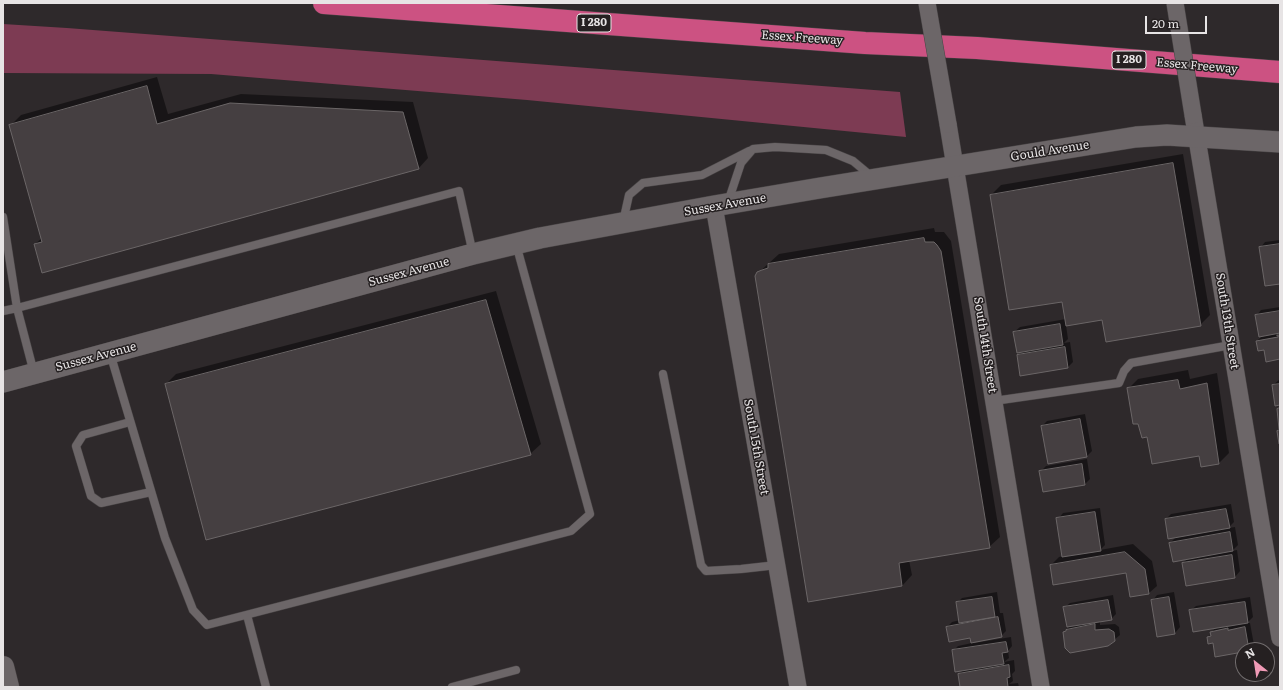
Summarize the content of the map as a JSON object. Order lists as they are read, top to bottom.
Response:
{
  "streets": {
    "highway": ["I 280", "Essex Freeway"],
    "street": [
      "Gould Avenue",
      "Sussex Avenue",
      "South 13th Street",
      "South 14th Street",
      "South 15th Street"
    ]
  },
  "crossings": [
    ["Gould Avenue", "Sussex Avenue"],
    ["Gould Avenue", "South 13th Street"],
    ["Gould Avenue", "South 14th Street"],
    ["Sussex Avenue", "South 15th Street"]
  ],
  "scale_bar": "20 m",
  "north": "top left"
}
